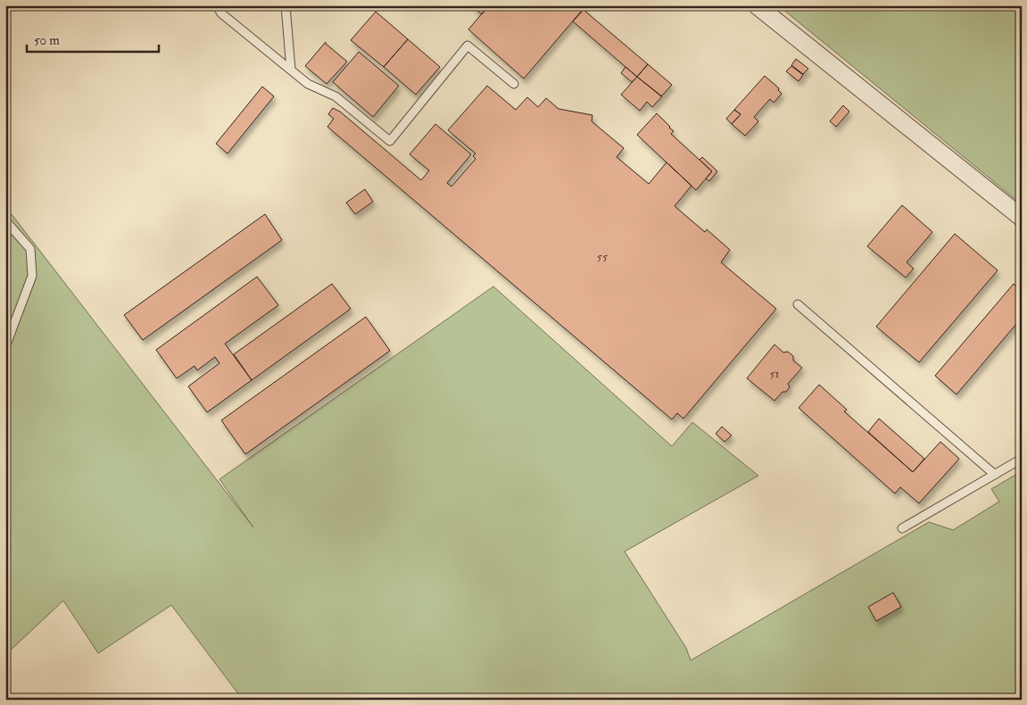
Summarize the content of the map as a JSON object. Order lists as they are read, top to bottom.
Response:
{
  "house_numbers": ["55", "51"],
  "scale_bar": "50 m"
}
